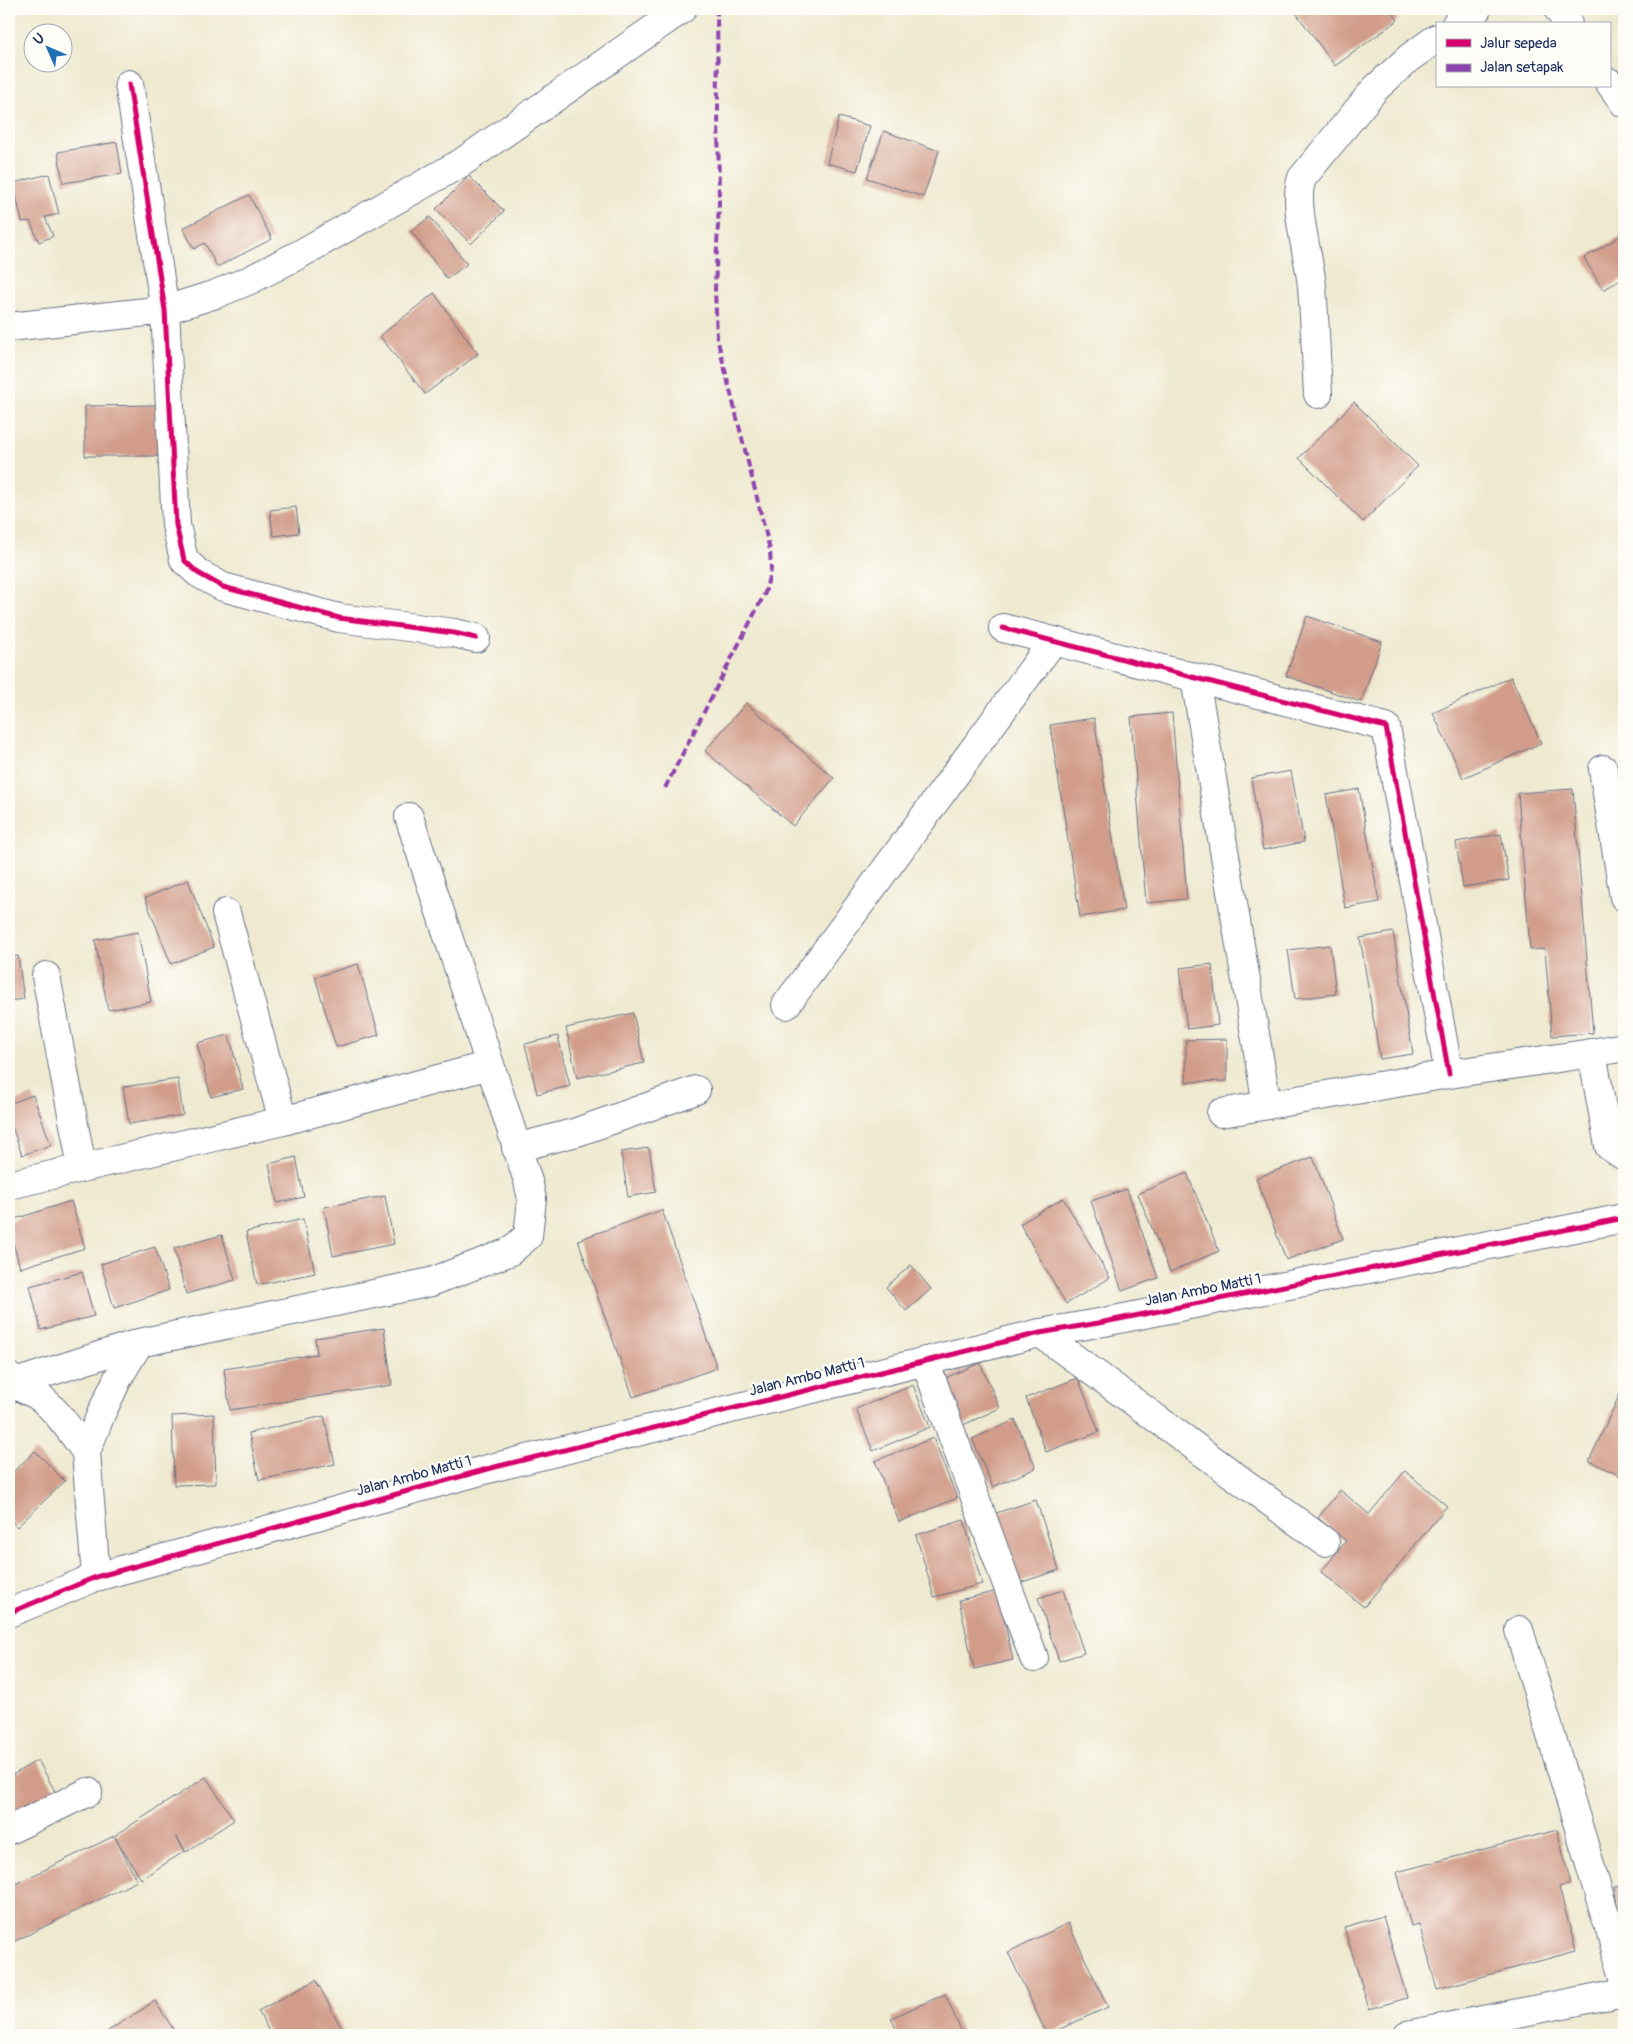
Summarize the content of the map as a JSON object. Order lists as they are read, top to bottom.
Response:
{
  "streets": {
    "street": ["Jalan Ambo Matti 1"]
  },
  "legend": ["Jalur sepeda", "Jalan setapak"],
  "north": "top left"
}
